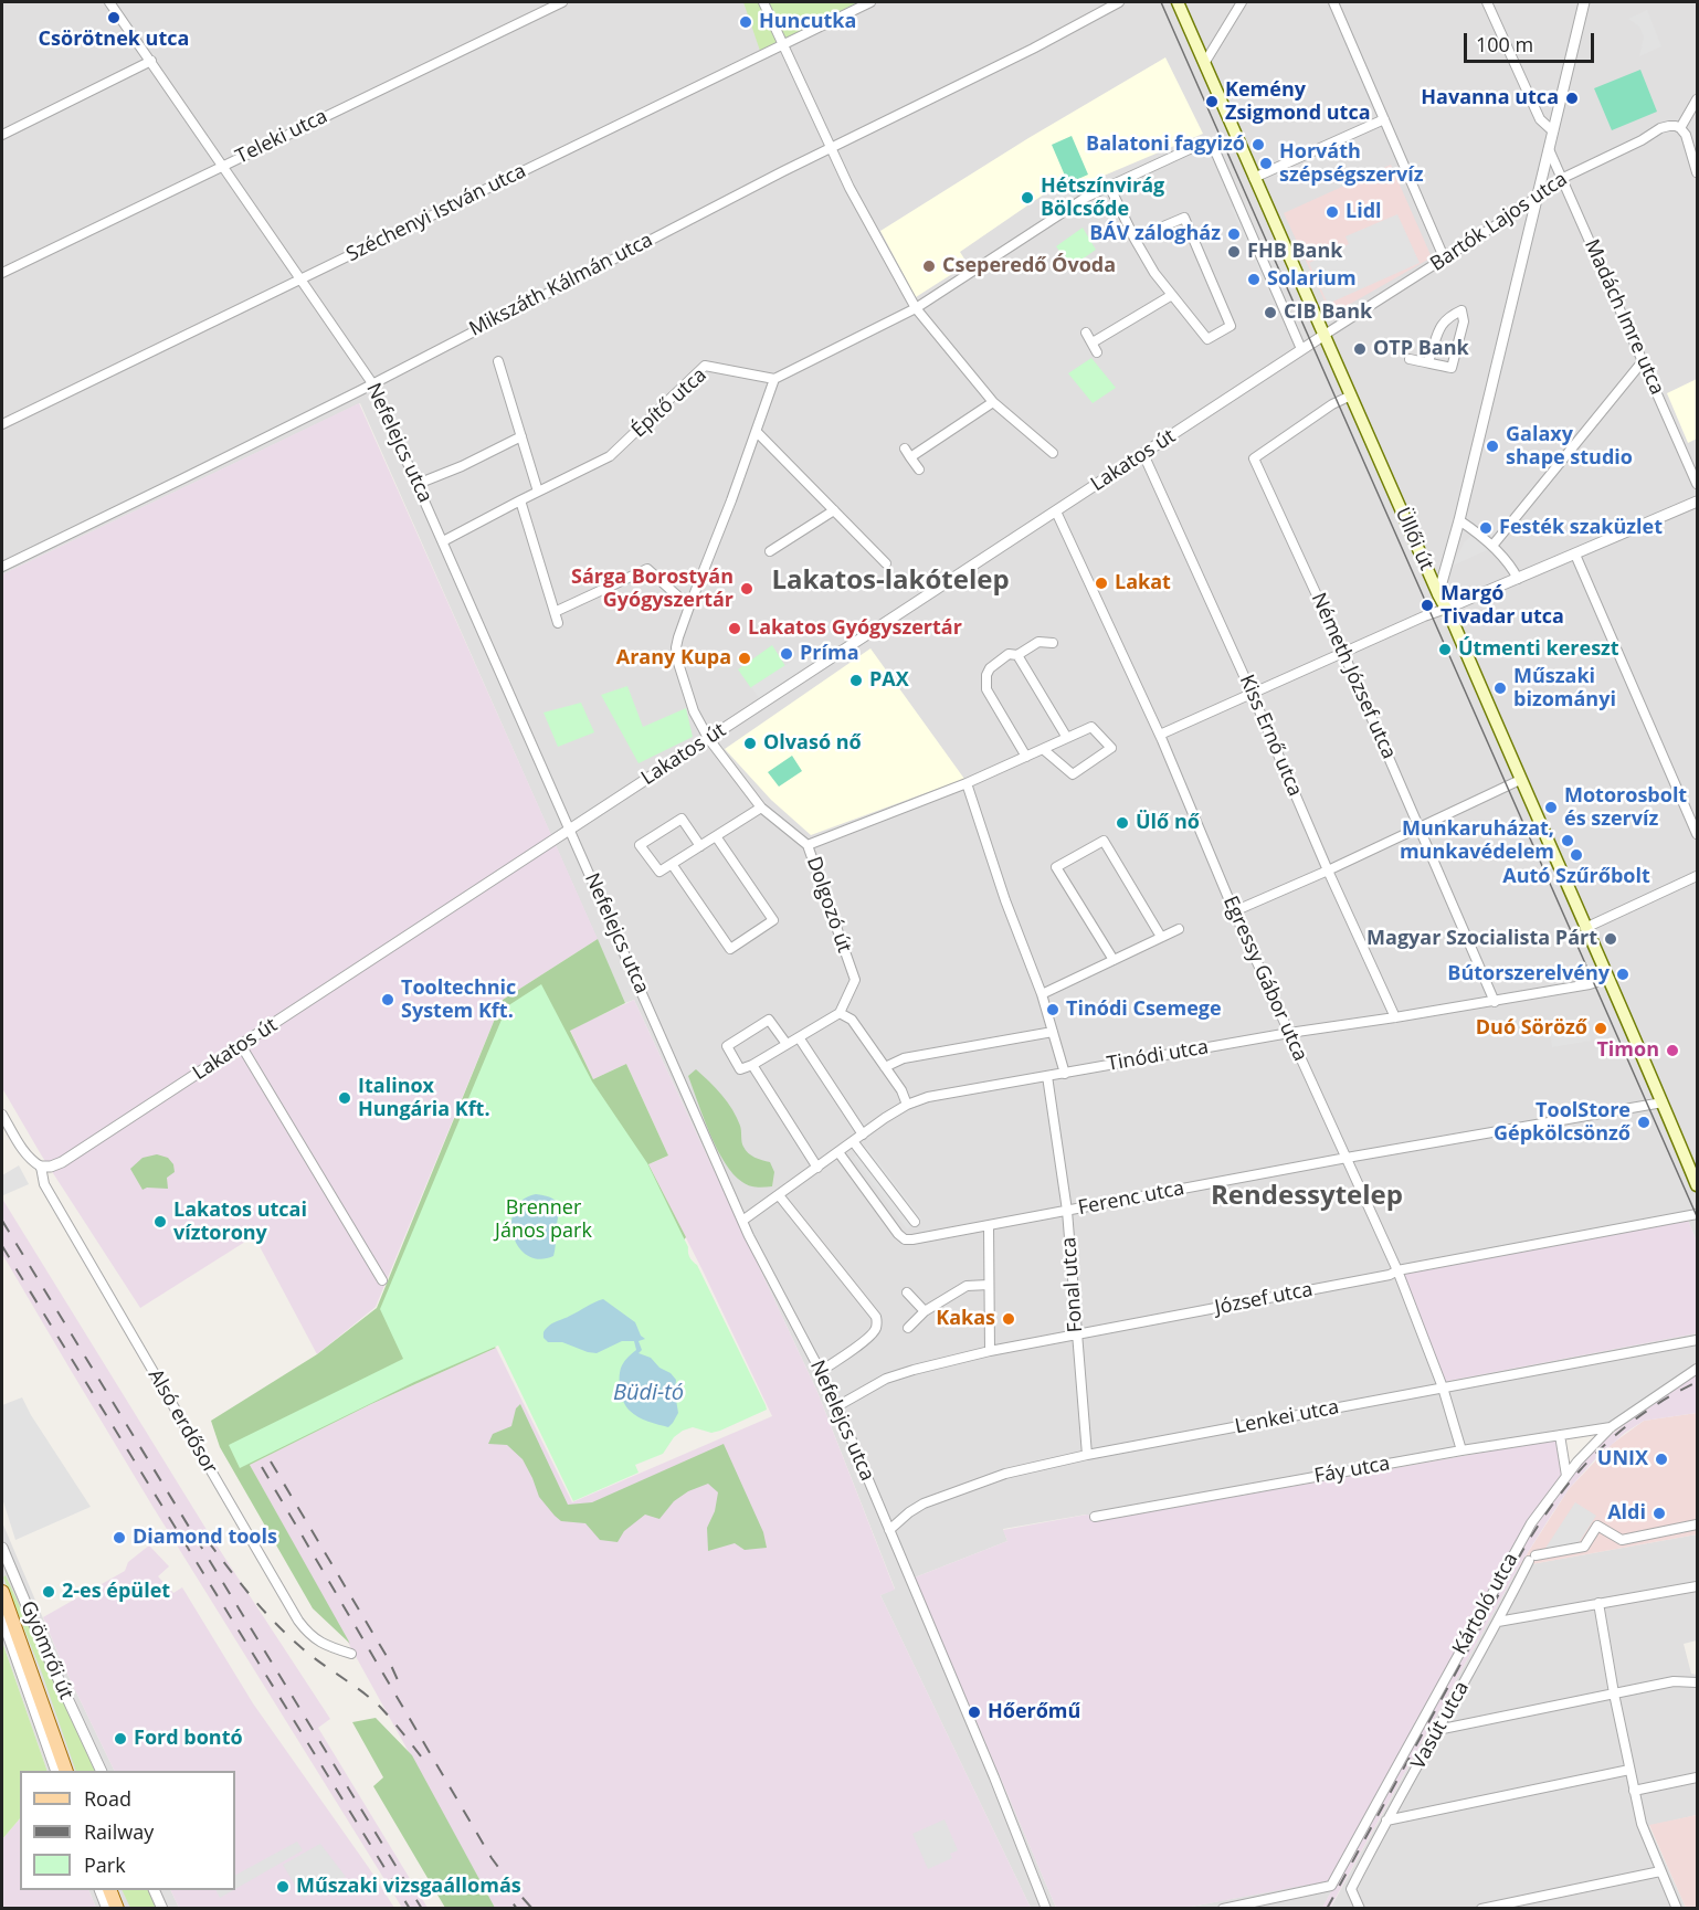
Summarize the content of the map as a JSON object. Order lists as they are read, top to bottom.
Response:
{
  "streets": {
    "main road": ["Üllői út"],
    "street": [
      "Teleki utca",
      "Széchenyi István utca",
      "Bartók Lajos utca",
      "Mikszáth Kálmán utca",
      "Madách Imre utca",
      "Építő utca",
      "Nefelejcs utca",
      "Lakatos út",
      "Németh József utca",
      "Kiss Ernő utca",
      "Dolgozó út",
      "Egressy Gábor utca",
      "Tinódi utca",
      "Ferenc utca",
      "Fonal utca",
      "József utca",
      "Lenkei utca",
      "Alsó erdősor",
      "Fáy utca",
      "Kártoló utca",
      "Gyömrői út",
      "Vasút utca"
    ]
  },
  "crossings": [
    ["Teleki utca", "Nefelejcs utca"],
    ["Széchenyi István utca", "Nefelejcs utca"],
    ["Bartók Lajos utca", "Madách Imre utca"],
    ["Bartók Lajos utca", "Lakatos út"],
    ["Bartók Lajos utca", "Üllői út"],
    ["Mikszáth Kálmán utca", "Nefelejcs utca"],
    ["Építő utca", "Nefelejcs utca"],
    ["Építő utca", "Dolgozó út"],
    ["Nefelejcs utca", "Lakatos út"],
    ["Nefelejcs utca", "Tinódi utca"],
    ["Nefelejcs utca", "József utca"],
    ["Nefelejcs utca", "Lenkei utca"],
    ["Lakatos út", "Üllői út"],
    ["Lakatos út", "Kiss Ernő utca"],
    ["Lakatos út", "Dolgozó út"],
    ["Lakatos út", "Egressy Gábor utca"],
    ["Lakatos út", "Alsó erdősor"],
    ["Üllői út", "Németh József utca"],
    ["Üllői út", "Tinódi utca"],
    ["Üllői út", "Ferenc utca"],
    ["Németh József utca", "Tinódi utca"],
    ["Kiss Ernő utca", "Tinódi utca"],
    ["Egressy Gábor utca", "Tinódi utca"],
    ["Egressy Gábor utca", "Ferenc utca"],
    ["Egressy Gábor utca", "József utca"],
    ["Egressy Gábor utca", "Lenkei utca"],
    ["Egressy Gábor utca", "Fáy utca"],
    ["Tinódi utca", "Ferenc utca"],
    ["Tinódi utca", "Fonal utca"],
    ["Ferenc utca", "Fonal utca"],
    ["Fonal utca", "József utca"],
    ["Fonal utca", "Lenkei utca"],
    ["Fáy utca", "Kártoló utca"]
  ],
  "districts": ["Lakatos-lakótelep", "Rendessytelep"],
  "water": ["Büdi-tó"],
  "parks": ["Brenner János park"],
  "places": [
    "Csörötnek utca",
    "Huncutka",
    "Havanna utca",
    "Kemény Zsigmond utca",
    "Balatoni fagyizó",
    "Horváth szépségszervíz",
    "Hétszínvirág Bölcsőde",
    "Lidl",
    "BÁV zálogház",
    "FHB Bank",
    "Cseperedő Óvoda",
    "Solarium",
    "CIB Bank",
    "OTP Bank",
    "Galaxy shape studio",
    "Festék szaküzlet",
    "Lakat",
    "Sárga Borostyán Gyógyszertár",
    "Margó Tivadar utca",
    "Lakatos Gyógyszertár",
    "Útmenti kereszt",
    "Príma",
    "Arany Kupa",
    "PAX",
    "Műszaki bizományi",
    "Olvasó nő",
    "Motorosbolt és szervíz",
    "Ülő nő",
    "Munkaruházat, munkavédelem",
    "Autó Szűrőbolt",
    "Magyar Szocialista Párt",
    "Bútorszerelvény",
    "Tooltechnic System Kft.",
    "Tinódi Csemege",
    "Duó Söröző",
    "Timon",
    "Italinox Hungária Kft.",
    "ToolStore Gépkölcsönző",
    "Lakatos utcai víztorony",
    "Kakas",
    "UNIX",
    "Aldi",
    "Diamond tools",
    "2-es épület",
    "Hőerőmű",
    "Ford bontó",
    "Műszaki vizsgaállomás"
  ],
  "legend": ["Road", "Railway", "Park"],
  "scale_bar": "100 m"
}
